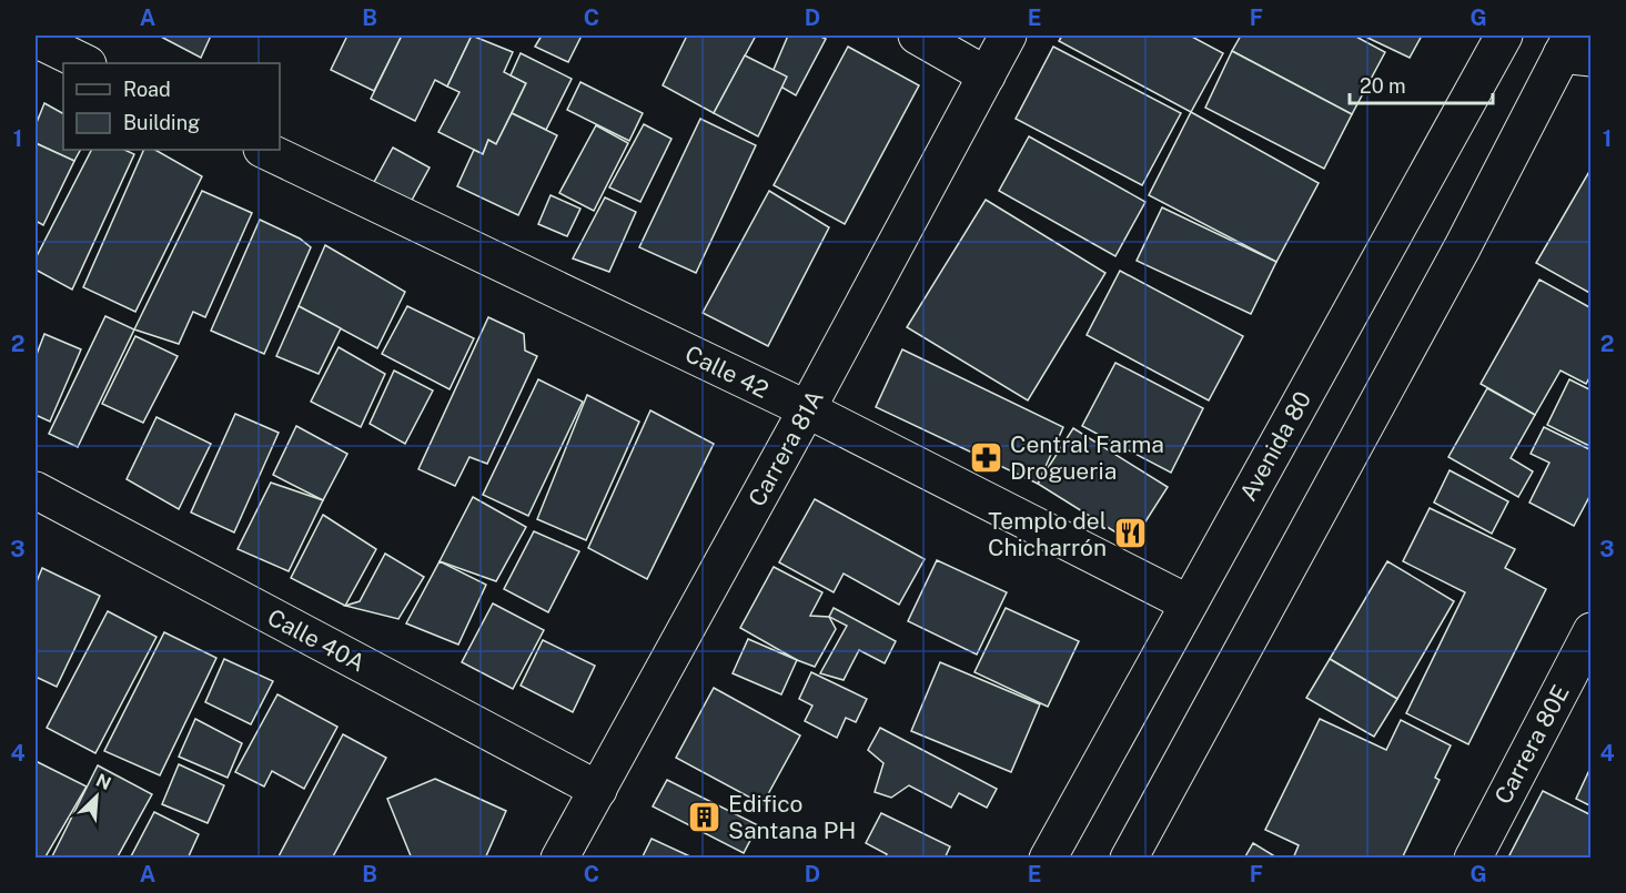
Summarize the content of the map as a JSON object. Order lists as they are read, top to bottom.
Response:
{
  "streets": {
    "street": [
      "Calle 42",
      "Avenida 80",
      "Carrera 81A",
      "Calle 40A",
      "Carrera 80E"
    ]
  },
  "crossings": [
    ["Calle 42", "Avenida 80"],
    ["Calle 42", "Carrera 81A"],
    ["Carrera 81A", "Calle 40A"]
  ],
  "places": {
    "pharmacy": ["Central Farma Drogueria"],
    "restaurant": ["Templo del Chicharrón"],
    "building": ["Edifico Santana PH"]
  },
  "legend": ["Road", "Building"],
  "scale_bar": "20 m",
  "north": "top right",
  "grid": {
    "columns": [
      "A",
      "B",
      "C",
      "D",
      "E",
      "F",
      "G"
    ],
    "rows": [
      "1",
      "2",
      "3",
      "4"
    ]
  }
}
